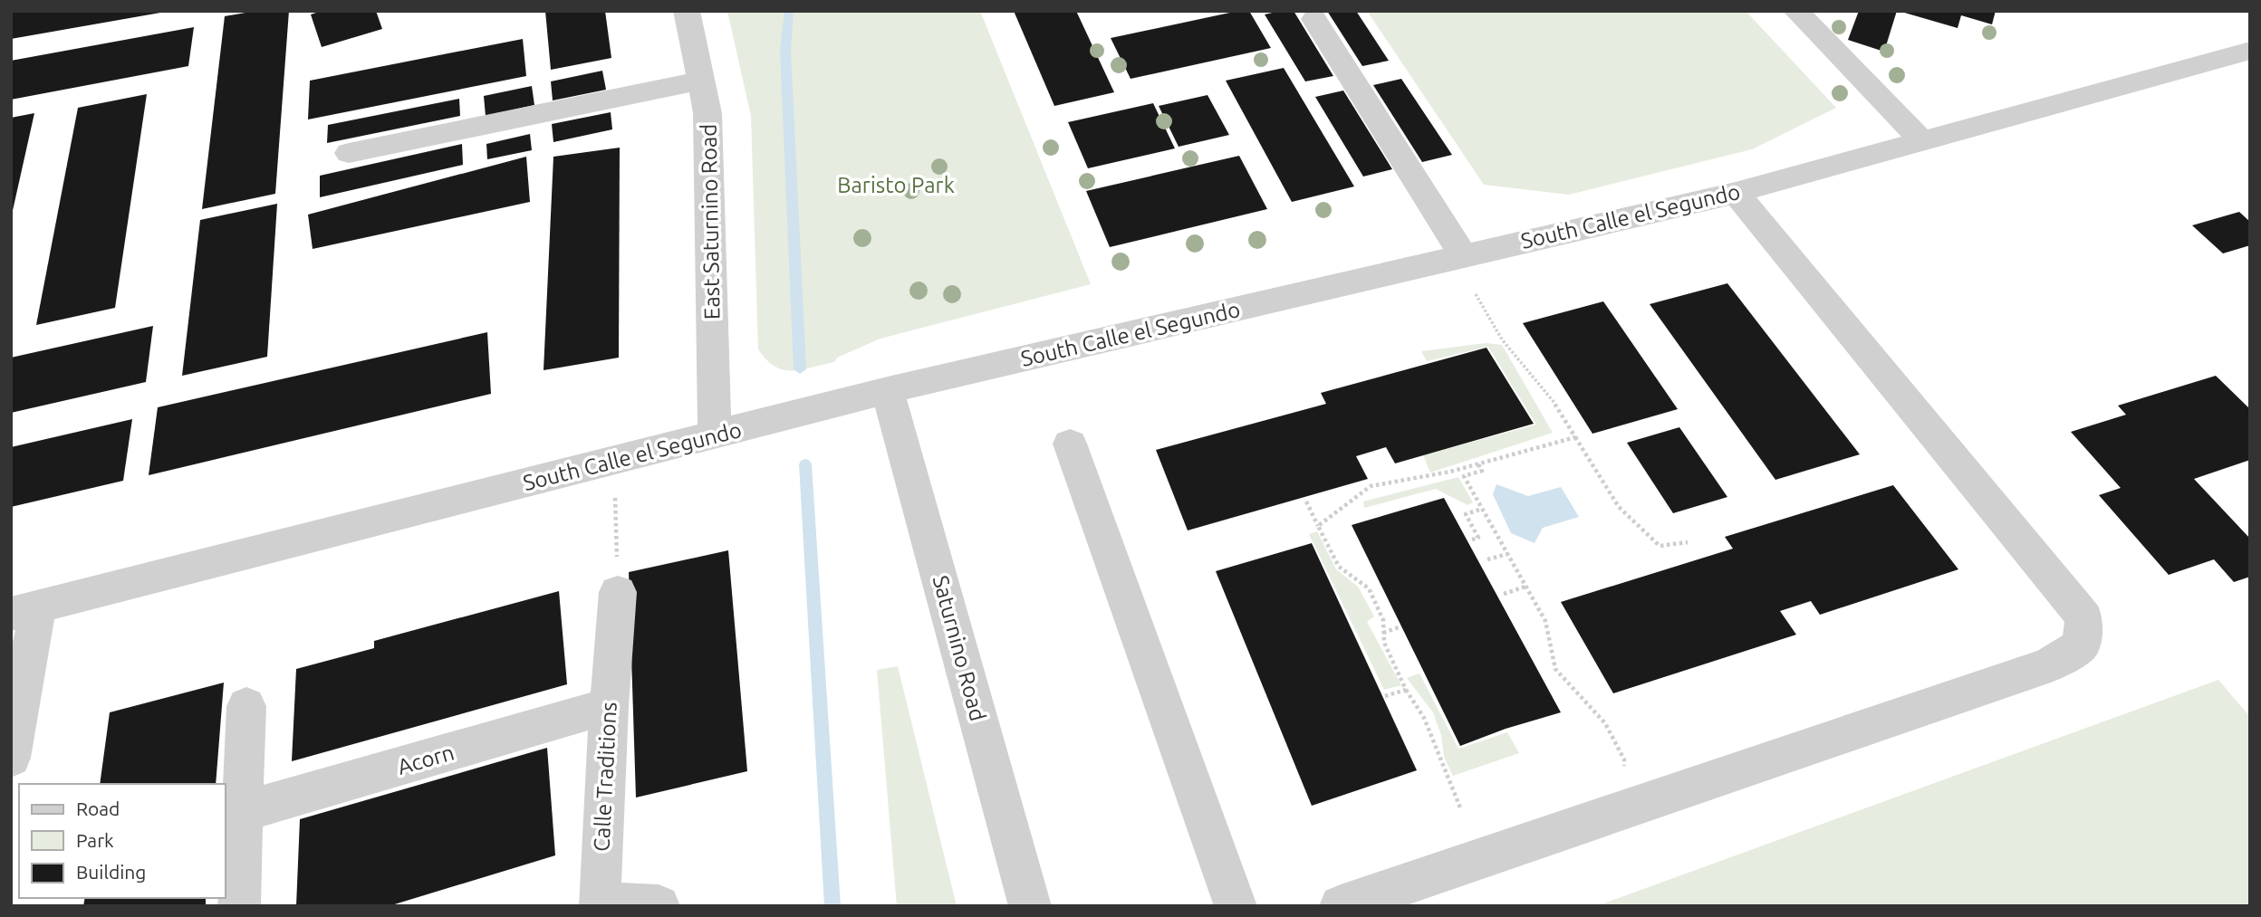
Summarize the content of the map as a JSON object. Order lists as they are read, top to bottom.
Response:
{
  "streets": {
    "street": [
      "South Calle el Segundo",
      "East Saturnino Road",
      "Saturnino Road",
      "Acorn",
      "Calle Traditions"
    ]
  },
  "crossings": [
    ["South Calle el Segundo", "East Saturnino Road"],
    ["South Calle el Segundo", "Saturnino Road"],
    ["Acorn", "Calle Traditions"]
  ],
  "parks": ["Baristo Park"],
  "legend": ["Road", "Park", "Building"]
}
